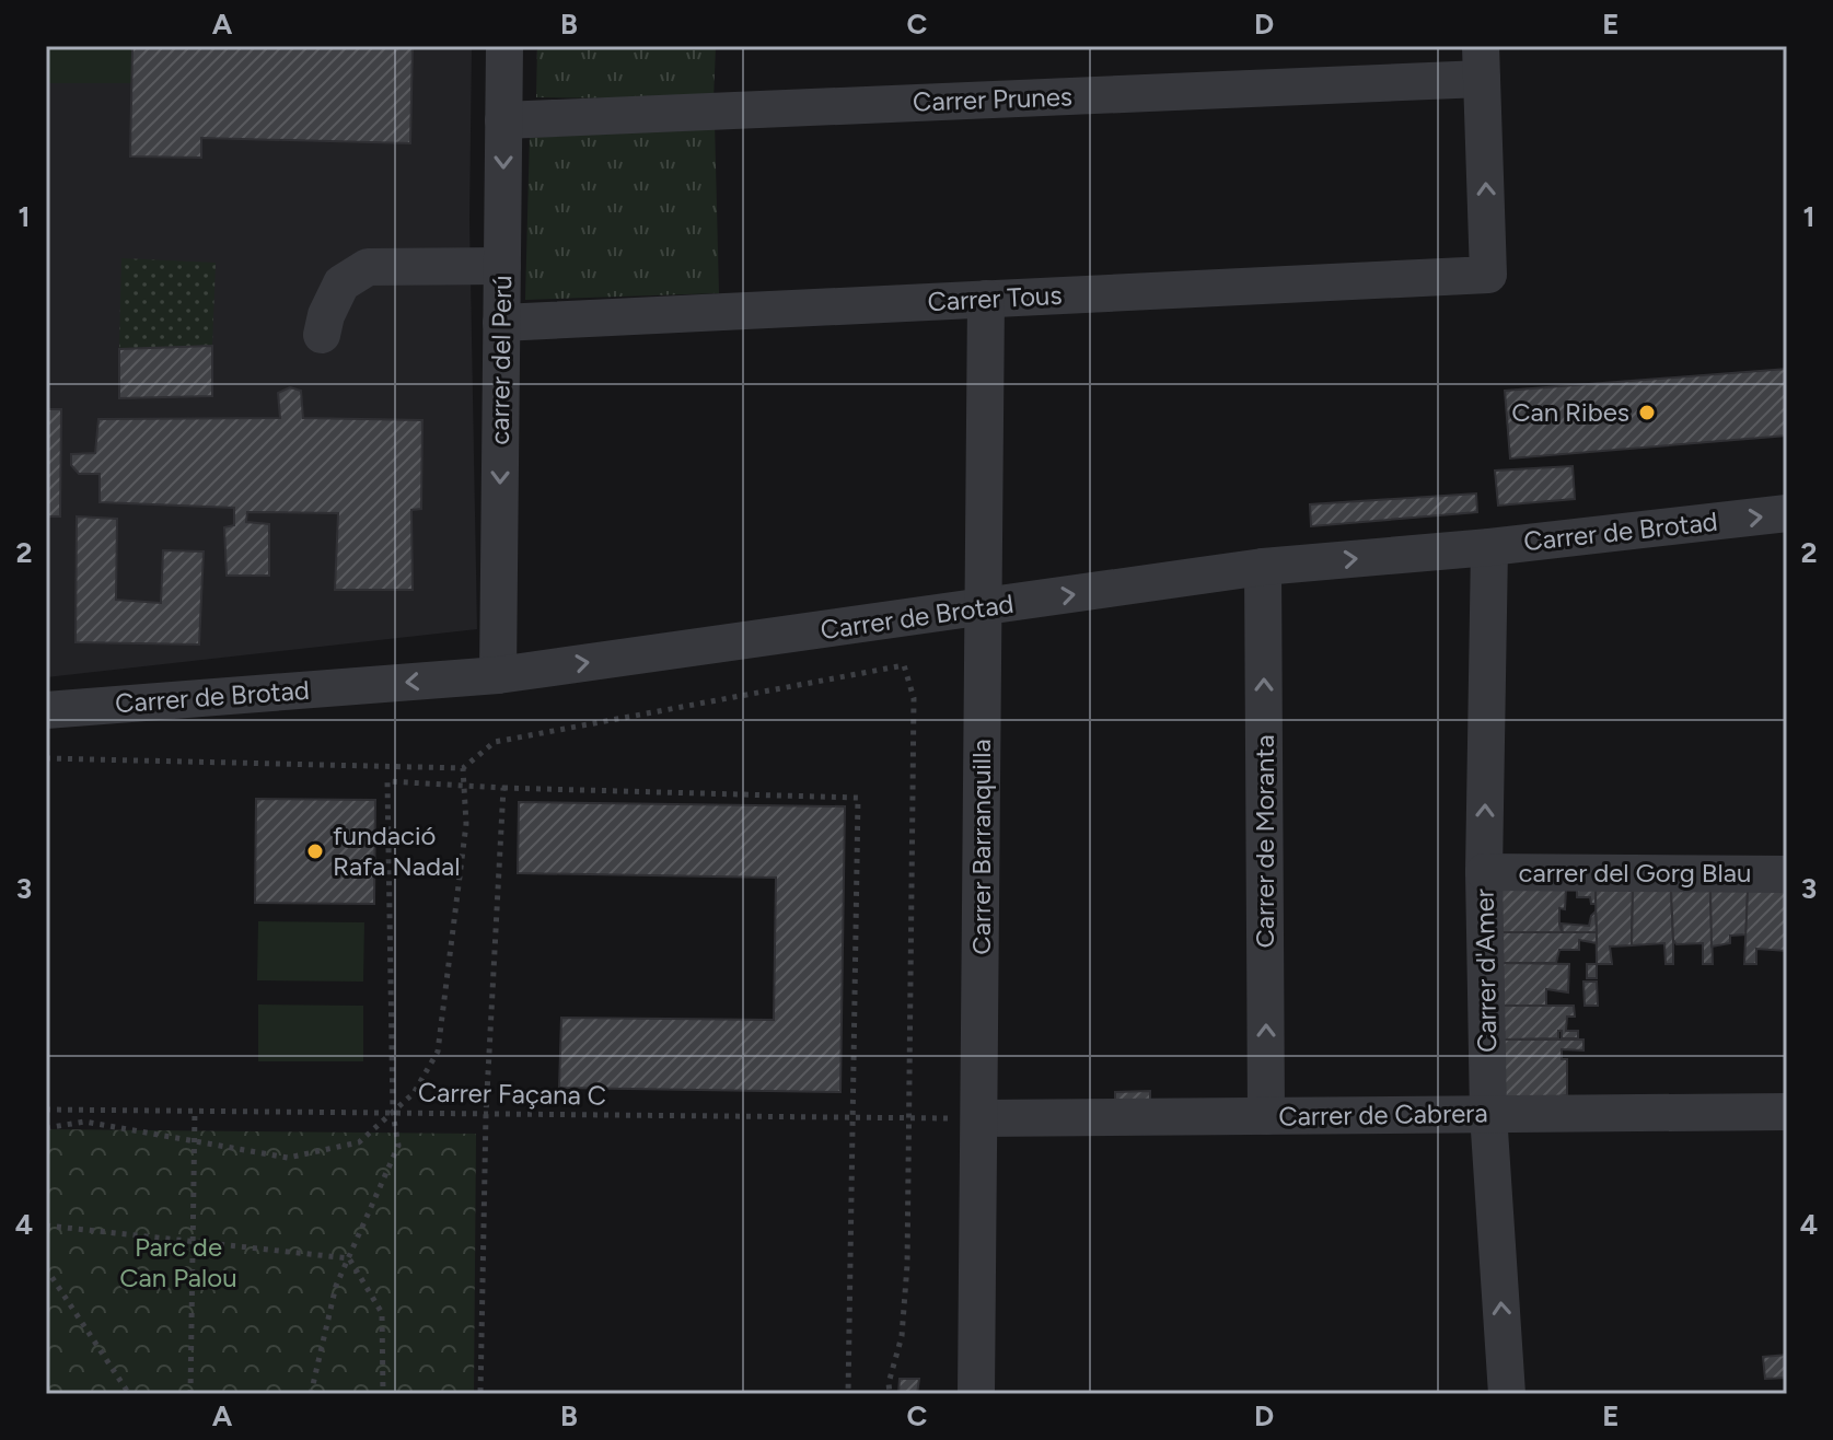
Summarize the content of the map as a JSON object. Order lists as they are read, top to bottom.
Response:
{
  "streets": {
    "street": [
      "Carrer Prunes",
      "Carrer Tous",
      "carrer del Perú",
      "Carrer de Brotad",
      "Carrer de Moranta",
      "Carrer Barranquilla",
      "carrer del Gorg Blau",
      "Carrer d'Amer",
      "Carrer de Cabrera"
    ],
    "path": ["Carrer Façana C"]
  },
  "crossings": [
    ["Carrer Prunes", "Carrer Tous"],
    ["Carrer Prunes", "carrer del Perú"],
    ["Carrer Tous", "carrer del Perú"],
    ["Carrer Tous", "Carrer Barranquilla"],
    ["carrer del Perú", "Carrer de Brotad"],
    ["Carrer de Brotad", "Carrer de Moranta"],
    ["Carrer de Brotad", "Carrer Barranquilla"],
    ["Carrer de Brotad", "Carrer d'Amer"],
    ["Carrer de Moranta", "Carrer de Cabrera"],
    ["Carrer Barranquilla", "Carrer Façana C"],
    ["Carrer Barranquilla", "Carrer de Cabrera"],
    ["carrer del Gorg Blau", "Carrer d'Amer"],
    ["Carrer d'Amer", "Carrer de Cabrera"],
    ["Carrer Façana C", "Carrer de Cabrera"]
  ],
  "one_way": ["carrer del Perú", "Carrer de Moranta", "Carrer d'Amer"],
  "parks": ["Parc de Can Palou"],
  "places": ["Can Ribes", "fundació Rafa Nadal"],
  "grid": {
    "columns": [
      "A",
      "B",
      "C",
      "D",
      "E"
    ],
    "rows": [
      "1",
      "2",
      "3",
      "4"
    ]
  }
}
